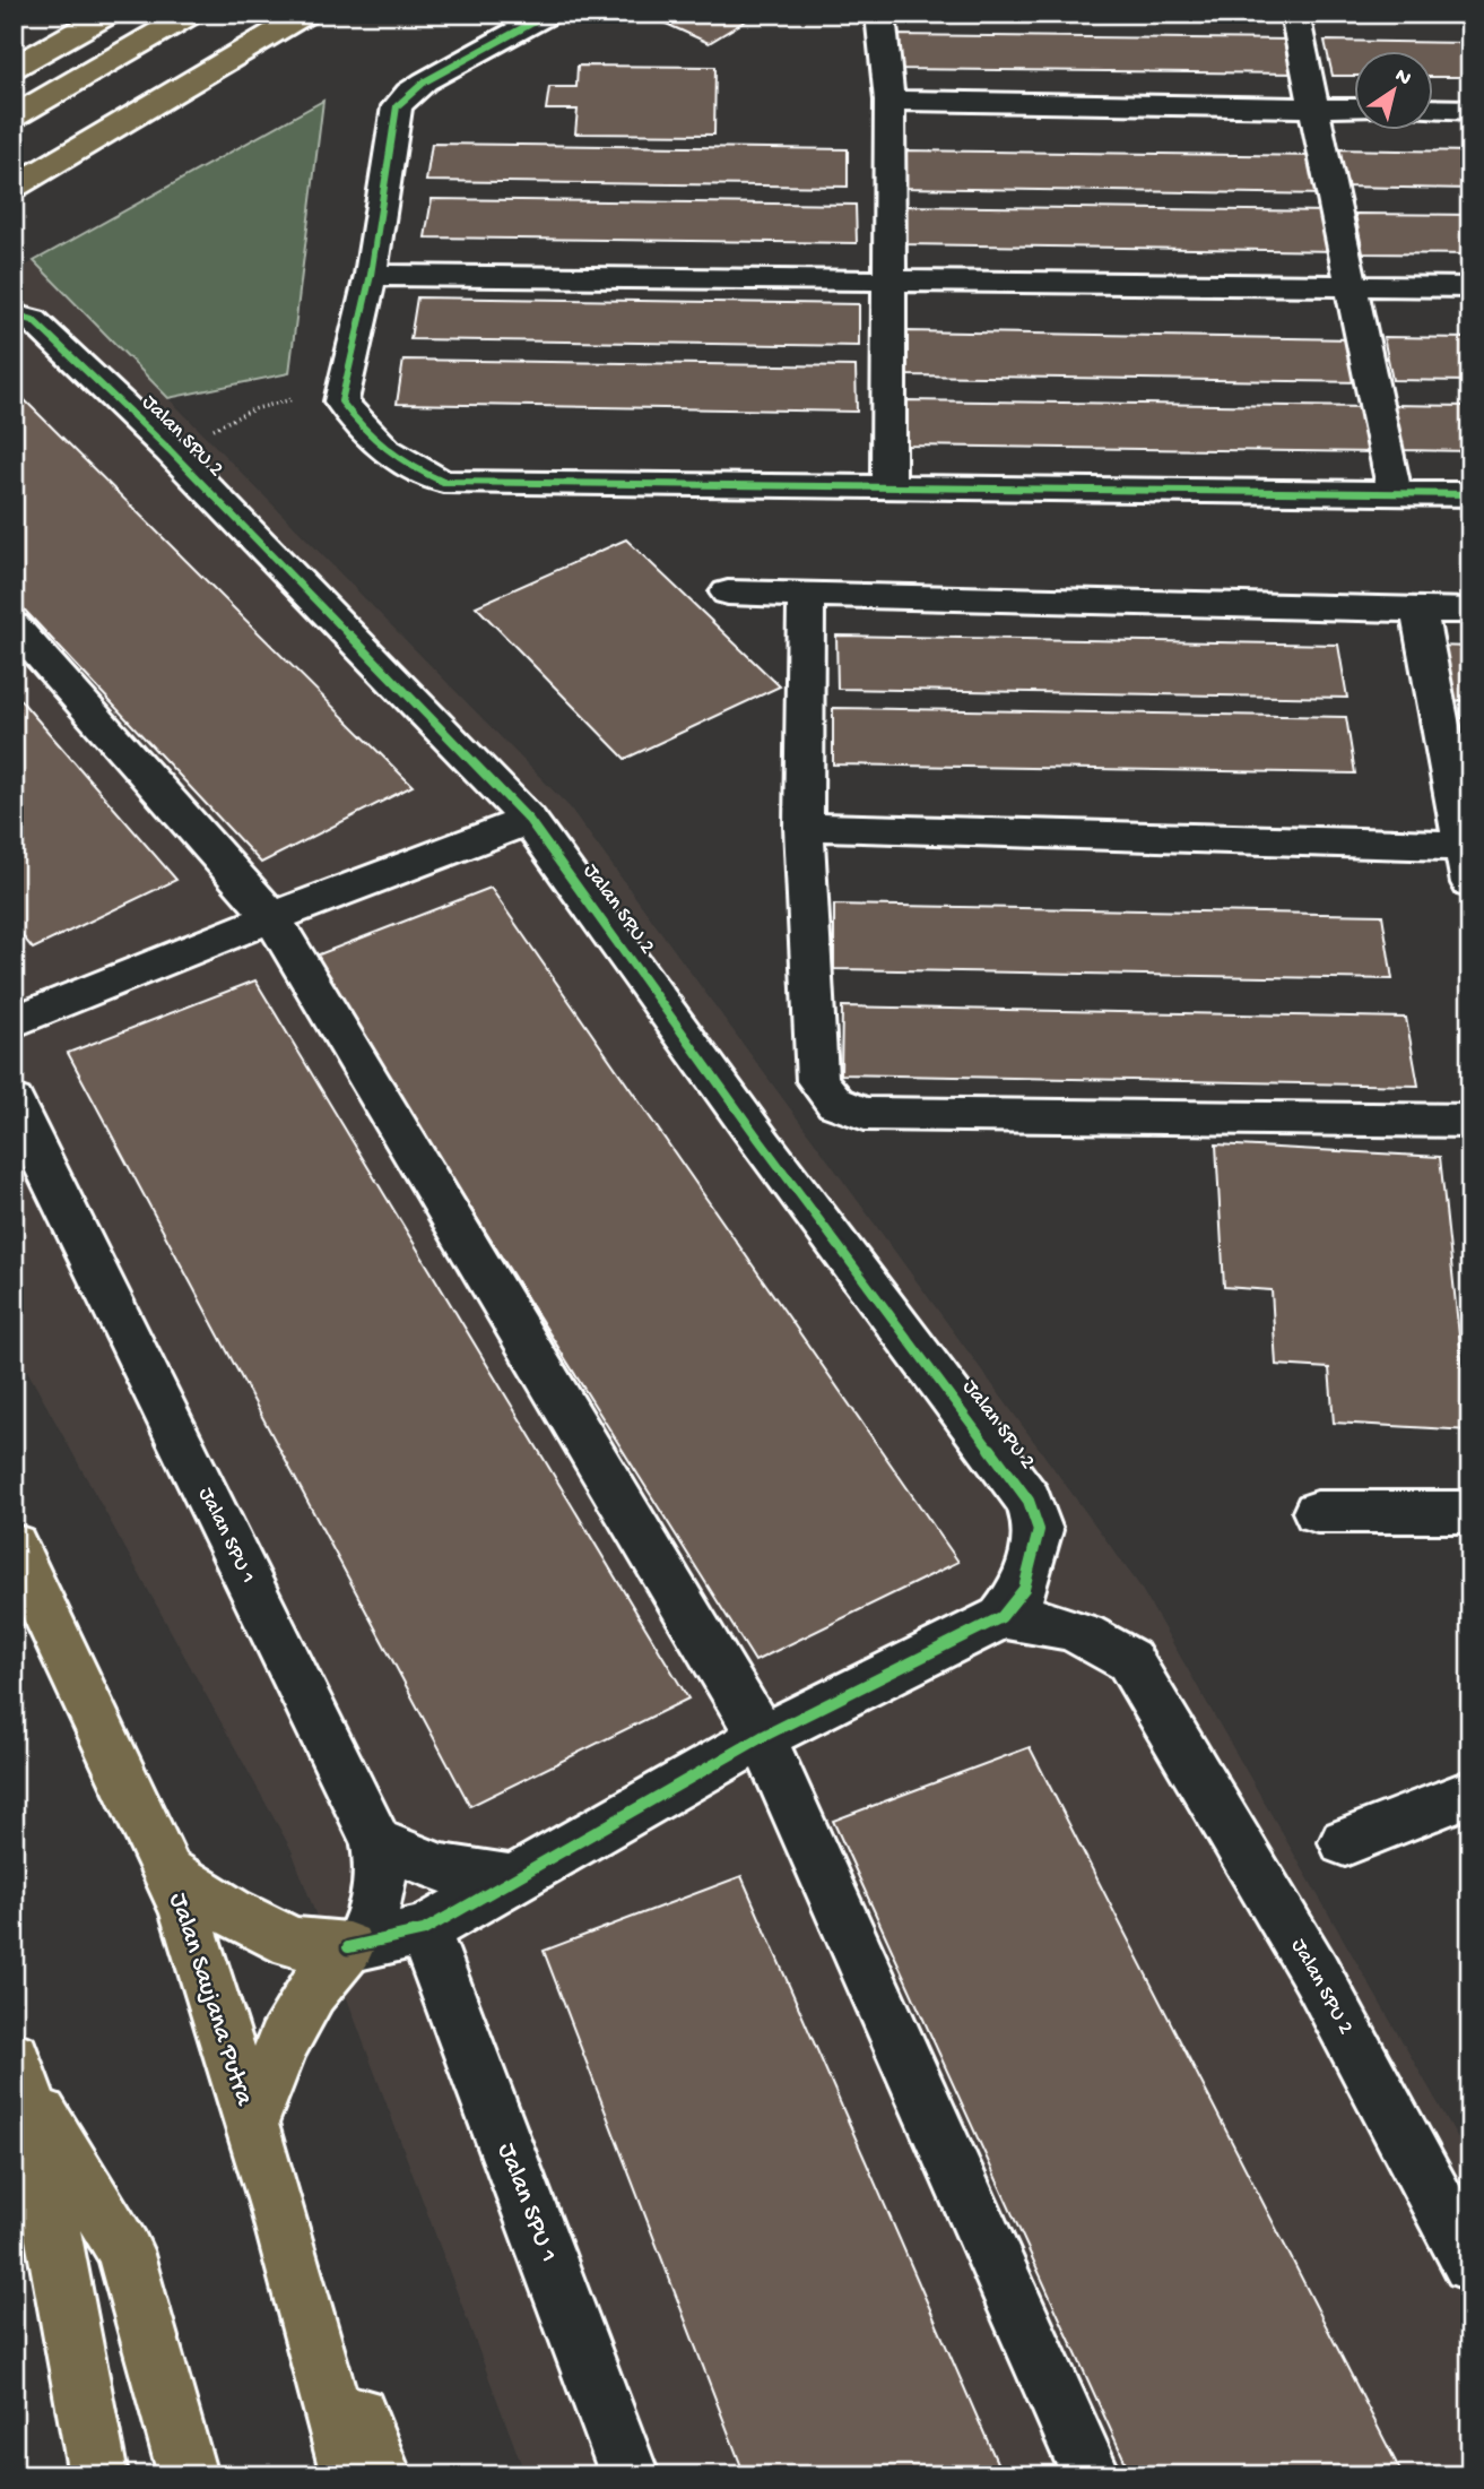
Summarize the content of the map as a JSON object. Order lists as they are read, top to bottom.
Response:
{
  "streets": {
    "main road": ["Jalan Saujana Putra"],
    "street": ["Jalan SPU 2", "Jalan SPU 1"]
  },
  "north": "top right"
}
